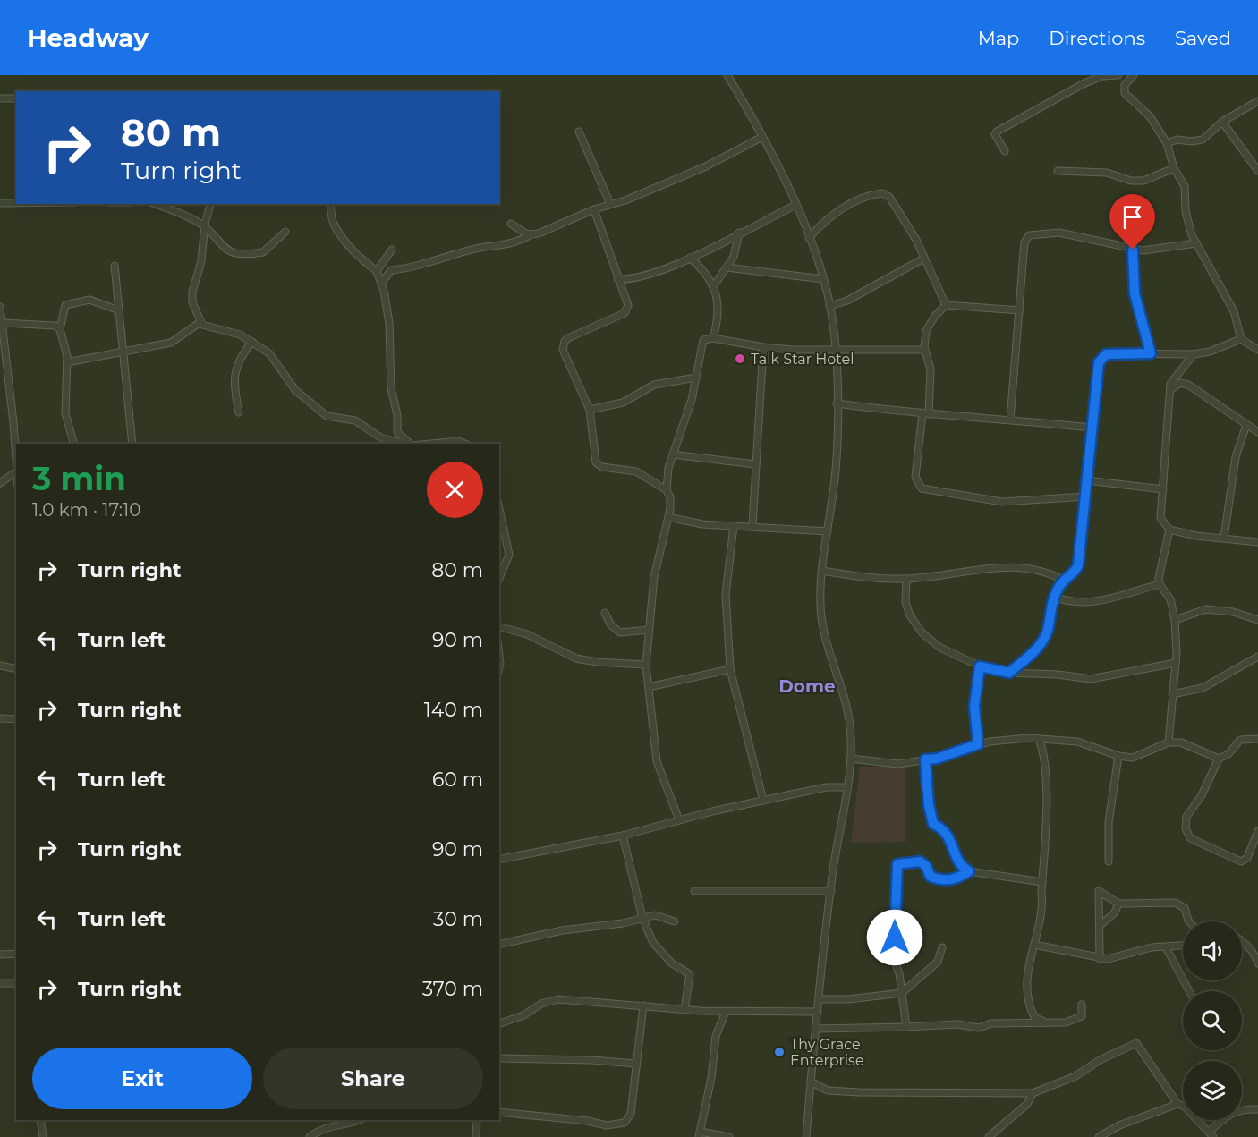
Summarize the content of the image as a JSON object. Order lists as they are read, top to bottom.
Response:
{
  "districts": ["Dome"],
  "places": ["Talk Star Hotel", "Thy Grace Enterprise"],
  "page": {
    "header": "Headway",
    "nav": ["Map", "Directions", "Saved"],
    "turn": ["80 m", "Turn right"],
    "heading": ["3 min", "1.0 km · 17:10"],
    "list": [
      {
        "name": "Turn right",
        "value": "80 m"
      },
      {
        "name": "Turn left",
        "value": "90 m"
      },
      {
        "name": "Turn right",
        "value": "140 m"
      },
      {
        "name": "Turn left",
        "value": "60 m"
      },
      {
        "name": "Turn right",
        "value": "90 m"
      },
      {
        "name": "Turn left",
        "value": "30 m"
      },
      {
        "name": "Turn right",
        "value": "370 m"
      }
    ],
    "buttons": ["Exit", "Share"]
  }
}
